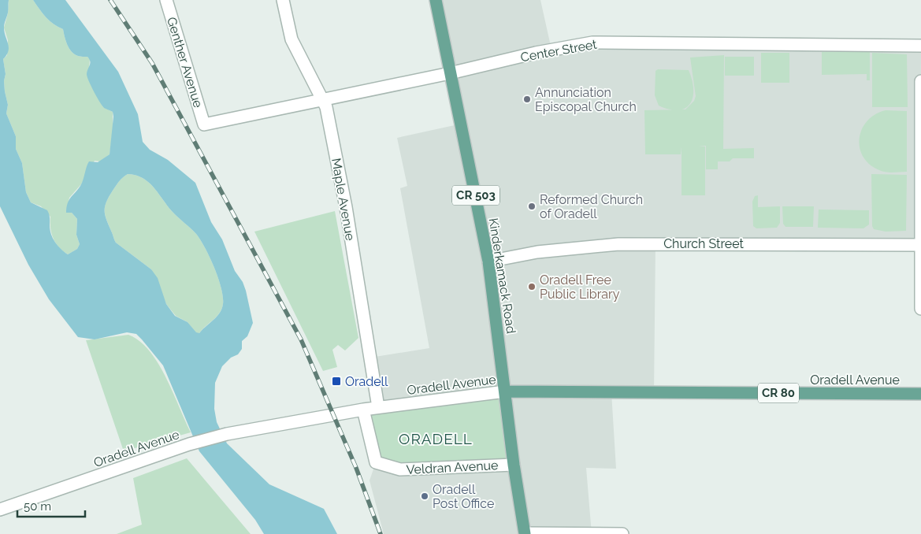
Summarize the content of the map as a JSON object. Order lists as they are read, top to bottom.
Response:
{
  "streets": {
    "main road": [
      "CR 503",
      "Kinderkamack Road",
      "Oradell Avenue",
      "CR 80"
    ],
    "street": [
      "Center Street",
      "Genther Avenue",
      "Maple Avenue",
      "Church Street",
      "Veldran Avenue"
    ]
  },
  "crossings": [
    ["Center Street", "Genther Avenue"],
    ["Center Street", "Maple Avenue"],
    ["Center Street", "Kinderkamack Road"],
    ["Maple Avenue", "Oradell Avenue"],
    ["Church Street", "Kinderkamack Road"],
    ["Kinderkamack Road", "Oradell Avenue"],
    ["Kinderkamack Road", "Veldran Avenue"],
    ["Oradell Avenue", "Veldran Avenue"]
  ],
  "districts": ["ORADELL"],
  "places": {
    "other": [
      "Annunciation Episcopal Church",
      "Reformed Church of Oradell",
      "Oradell Free Public Library",
      "Oradell Post Office"
    ],
    "transit": ["Oradell"]
  },
  "scale_bar": "50 m"
}
